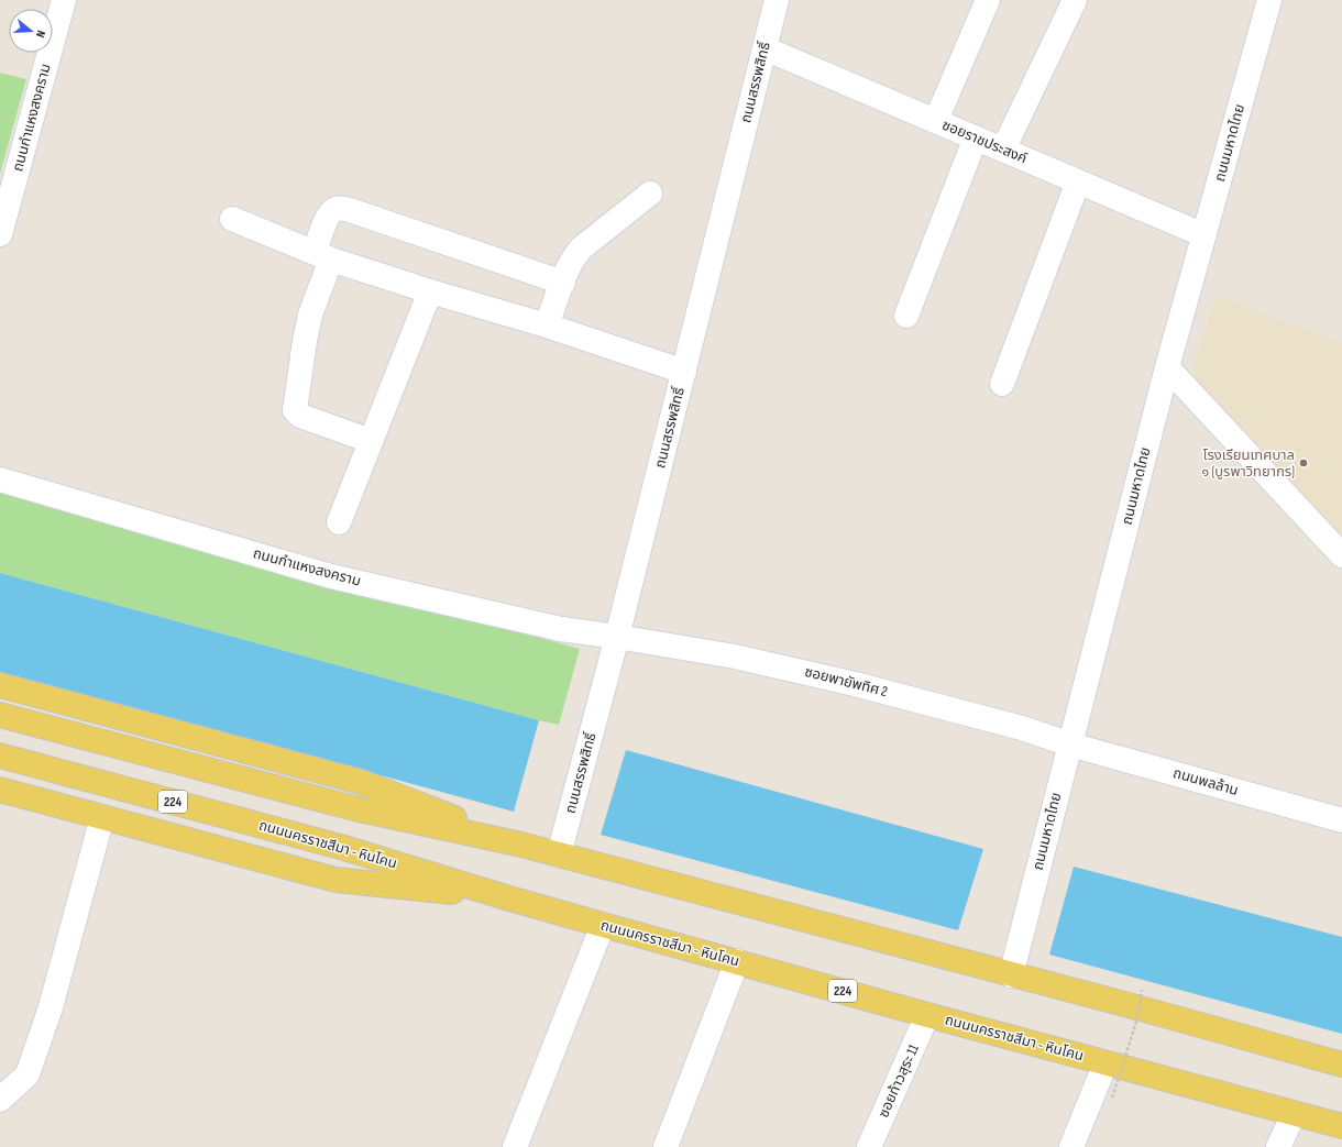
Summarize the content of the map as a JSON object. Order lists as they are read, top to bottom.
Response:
{
  "streets": {
    "main road": ["224", "ถนนนครราชสีมา - หินโคน"],
    "street": [
      "ถนนสรรพสิทธิ์",
      "ถนนกำแหงสงคราม",
      "ซอยราชประสงค์",
      "ถนนมหาดไทย",
      "ซอยพายัพทิศ 2",
      "ถนนพลล้าน",
      "ซอยท้าวสุระ 11"
    ]
  },
  "crossings": [
    ["ถนนสรรพสิทธิ์", "ถนนกำแหงสงคราม"],
    ["ถนนสรรพสิทธิ์", "ซอยราชประสงค์"],
    ["ถนนสรรพสิทธิ์", "ซอยพายัพทิศ 2"],
    ["ถนนกำแหงสงคราม", "ซอยพายัพทิศ 2"],
    ["ซอยราชประสงค์", "ถนนมหาดไทย"],
    ["ถนนมหาดไทย", "ซอยพายัพทิศ 2"],
    ["ถนนมหาดไทย", "ถนนพลล้าน"],
    ["ซอยพายัพทิศ 2", "ถนนพลล้าน"],
    ["ถนนนครราชสีมา - หินโคน", "ซอยท้าวสุระ 11"]
  ],
  "places": ["โรงเรียนเทศบาล ๑ (บูรพาวิทยากร)"],
  "north": "right"
}
